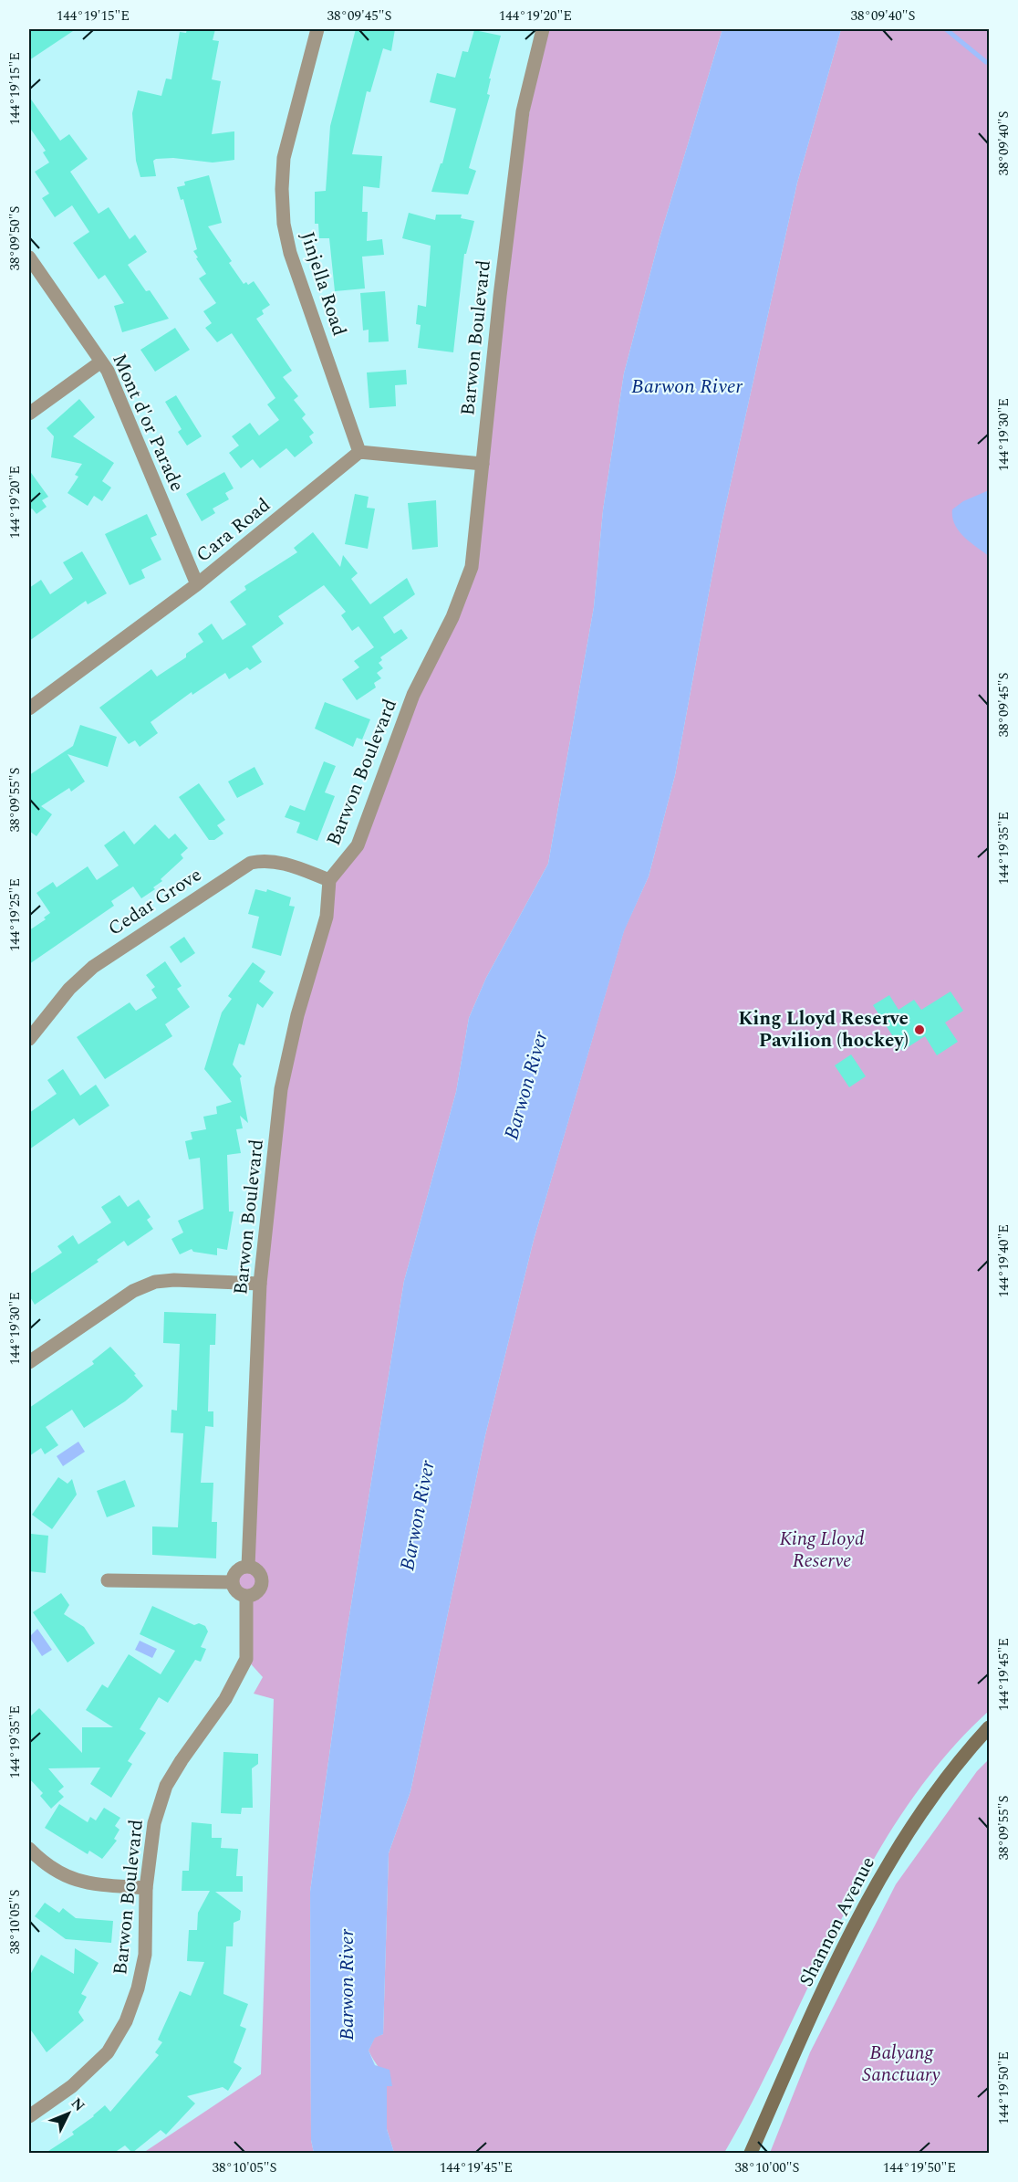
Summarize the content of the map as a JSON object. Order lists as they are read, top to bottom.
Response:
{
  "streets": {
    "main road": ["Shannon Avenue"],
    "street": [
      "Jinjella Road",
      "Barwon Boulevard",
      "Mont d'or Parade",
      "Cara Road",
      "Cedar Grove"
    ]
  },
  "crossings": [
    ["Jinjella Road", "Cara Road"],
    ["Barwon Boulevard", "Cedar Grove"],
    ["Mont d'or Parade", "Cara Road"]
  ],
  "water": ["Barwon River"],
  "parks": ["King Lloyd Reserve", "Balyang Sanctuary"],
  "places": ["King Lloyd Reserve Pavilion (hockey)"],
  "north": "top right",
  "coordinates": [
    "144°19'15\"E",
    "38°09'45\"S",
    "144°19'20\"E",
    "38°09'40\"S",
    "38°09'50\"S",
    "144°19'30\"E",
    "38°09'55\"S",
    "144°19'35\"E",
    "144°19'25\"E",
    "144°19'40\"E",
    "144°19'45\"E",
    "38°10'05\"S",
    "144°19'50\"E",
    "38°10'00\"S"
  ]
}
